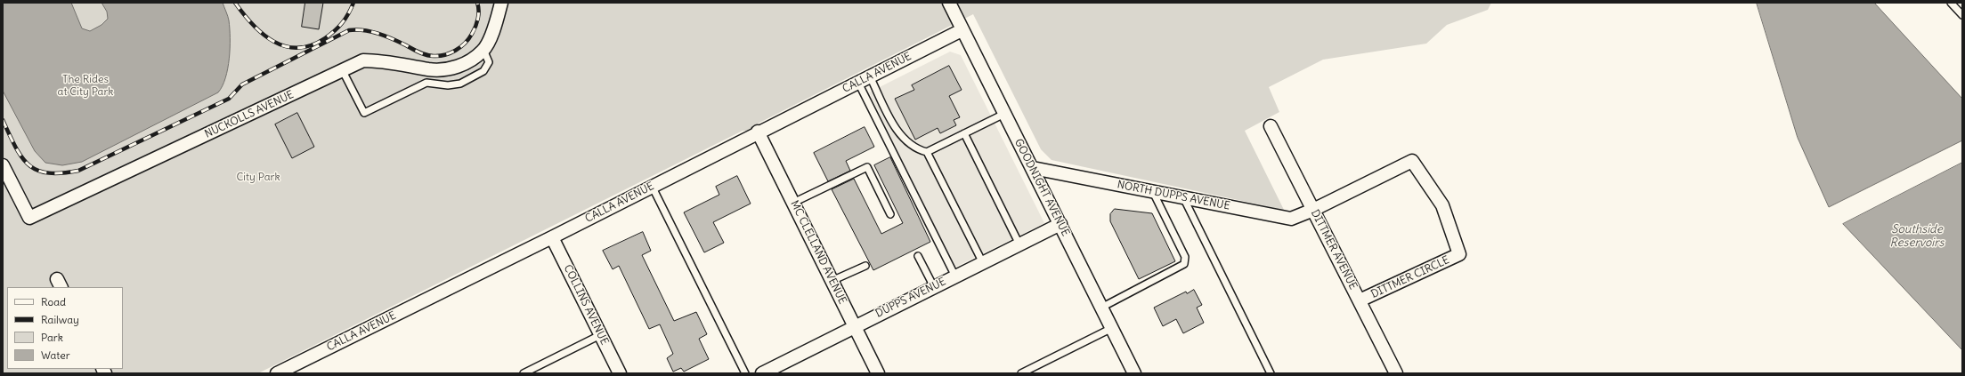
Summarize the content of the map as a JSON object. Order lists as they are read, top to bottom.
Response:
{
  "streets": {
    "street": [
      "CALLA AVENUE",
      "NUCKOLLS AVENUE",
      "GOODNIGHT AVENUE",
      "NORTH DUPPS AVENUE",
      "DITTMER AVENUE",
      "MC CLELLAND AVENUE",
      "DITTMER CIRCLE",
      "DUPPS AVENUE",
      "COLLINS AVENUE"
    ]
  },
  "crossings": [
    ["CALLA AVENUE", "GOODNIGHT AVENUE"],
    ["CALLA AVENUE", "MC CLELLAND AVENUE"],
    ["CALLA AVENUE", "COLLINS AVENUE"],
    ["GOODNIGHT AVENUE", "NORTH DUPPS AVENUE"],
    ["GOODNIGHT AVENUE", "DUPPS AVENUE"],
    ["NORTH DUPPS AVENUE", "DITTMER AVENUE"],
    ["NORTH DUPPS AVENUE", "DITTMER CIRCLE"],
    ["DITTMER AVENUE", "DITTMER CIRCLE"],
    ["MC CLELLAND AVENUE", "DUPPS AVENUE"]
  ],
  "water": ["Southside Reservoirs"],
  "parks": ["The Rides at City Park", "City Park"],
  "legend": [
    "Road",
    "Railway",
    "Park",
    "Water"
  ]
}
